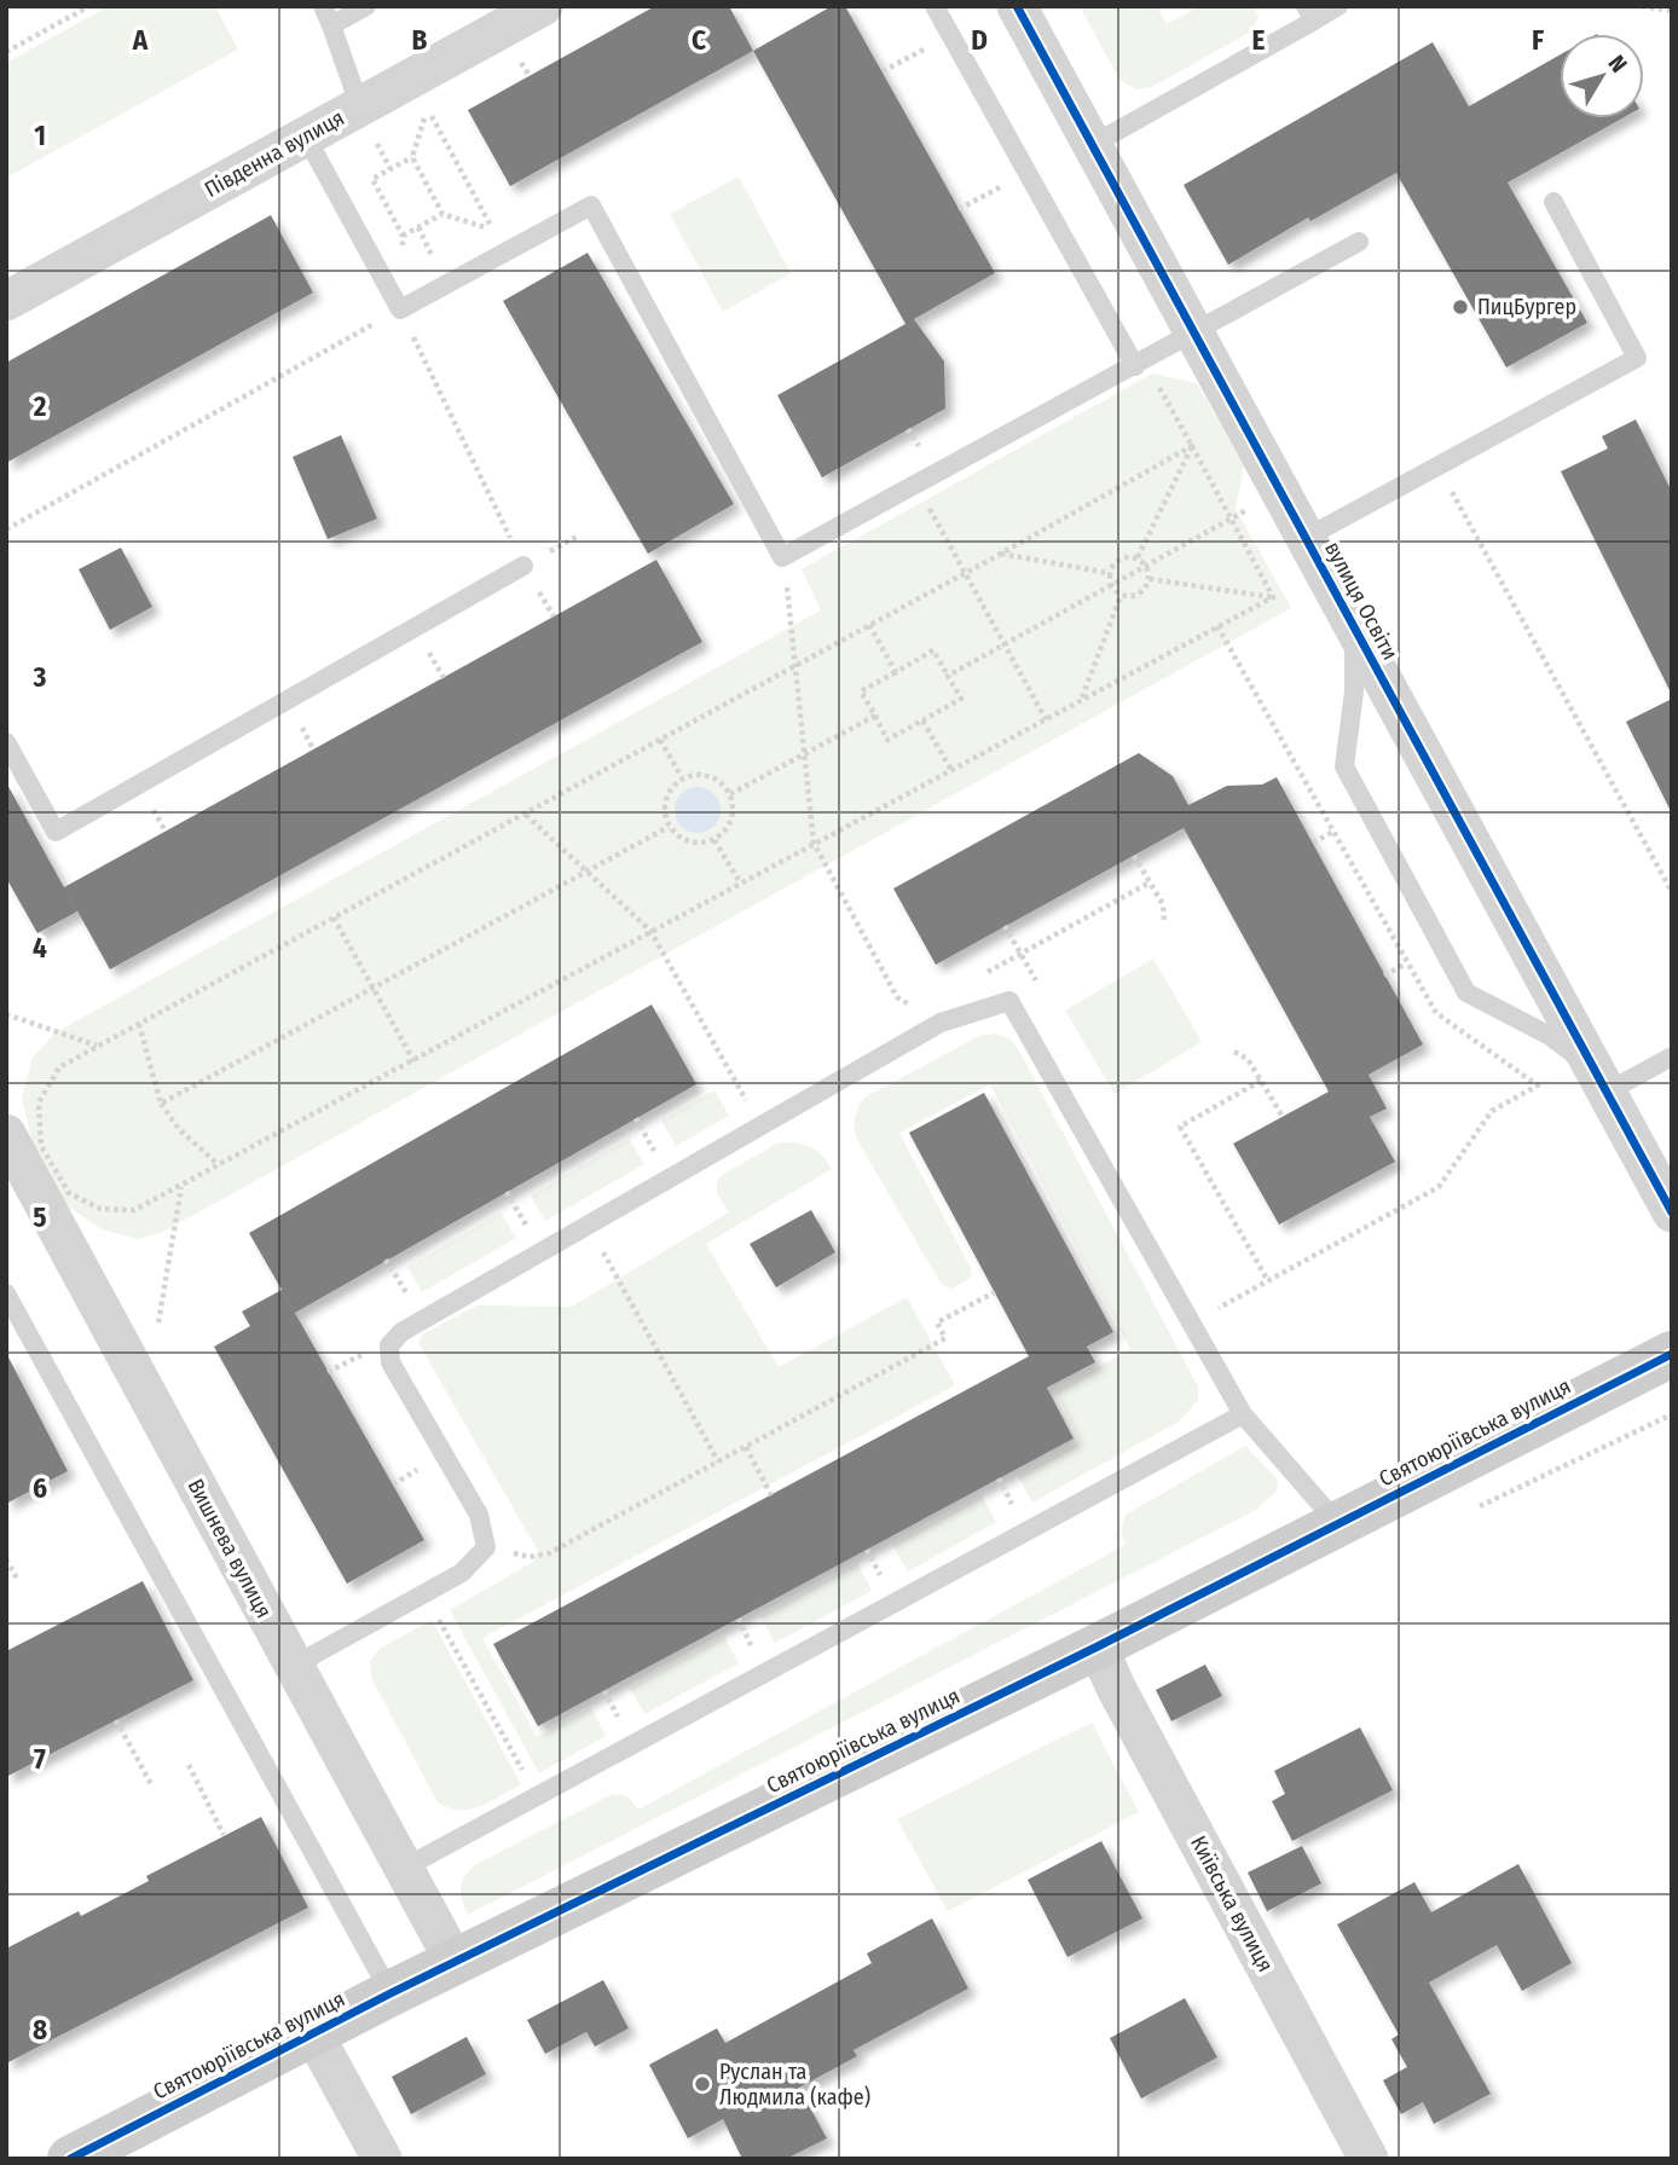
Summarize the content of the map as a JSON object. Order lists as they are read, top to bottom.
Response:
{
  "streets": {
    "street": [
      "Південна вулиця",
      "вулиця Освіти",
      "Святоюріївська вулиця",
      "Вишнева вулиця",
      "Київська вулиця"
    ]
  },
  "crossings": [
    ["Святоюріївська вулиця", "Вишнева вулиця"],
    ["Святоюріївська вулиця", "Київська вулиця"]
  ],
  "places": ["ПицБургер", "Руслан та Людмила (кафе)"],
  "north": "top right",
  "grid": {
    "columns": [
      "A",
      "B",
      "C",
      "D",
      "E",
      "F"
    ],
    "rows": [
      "1",
      "2",
      "3",
      "4",
      "5",
      "6",
      "7",
      "8"
    ]
  }
}
